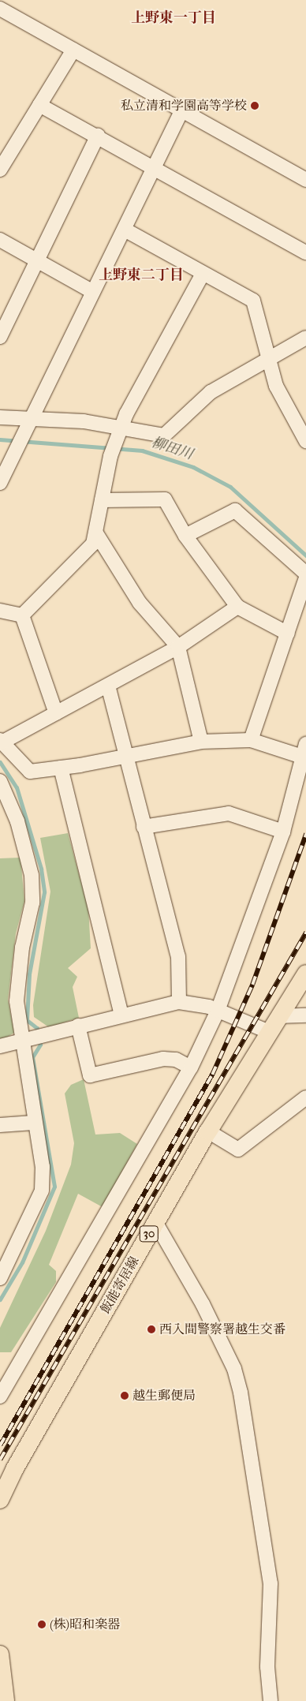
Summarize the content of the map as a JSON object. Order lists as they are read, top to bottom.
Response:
{
  "streets": {
    "main road": ["30", "飯能寄居線"]
  },
  "districts": ["上野東一丁目", "上野東二丁目"],
  "water": ["柳田川"],
  "places": [
    "私立清和学園高等学校",
    "西入間警察署越生交番",
    "越生郵便局",
    "(株)昭和楽器"
  ]
}
